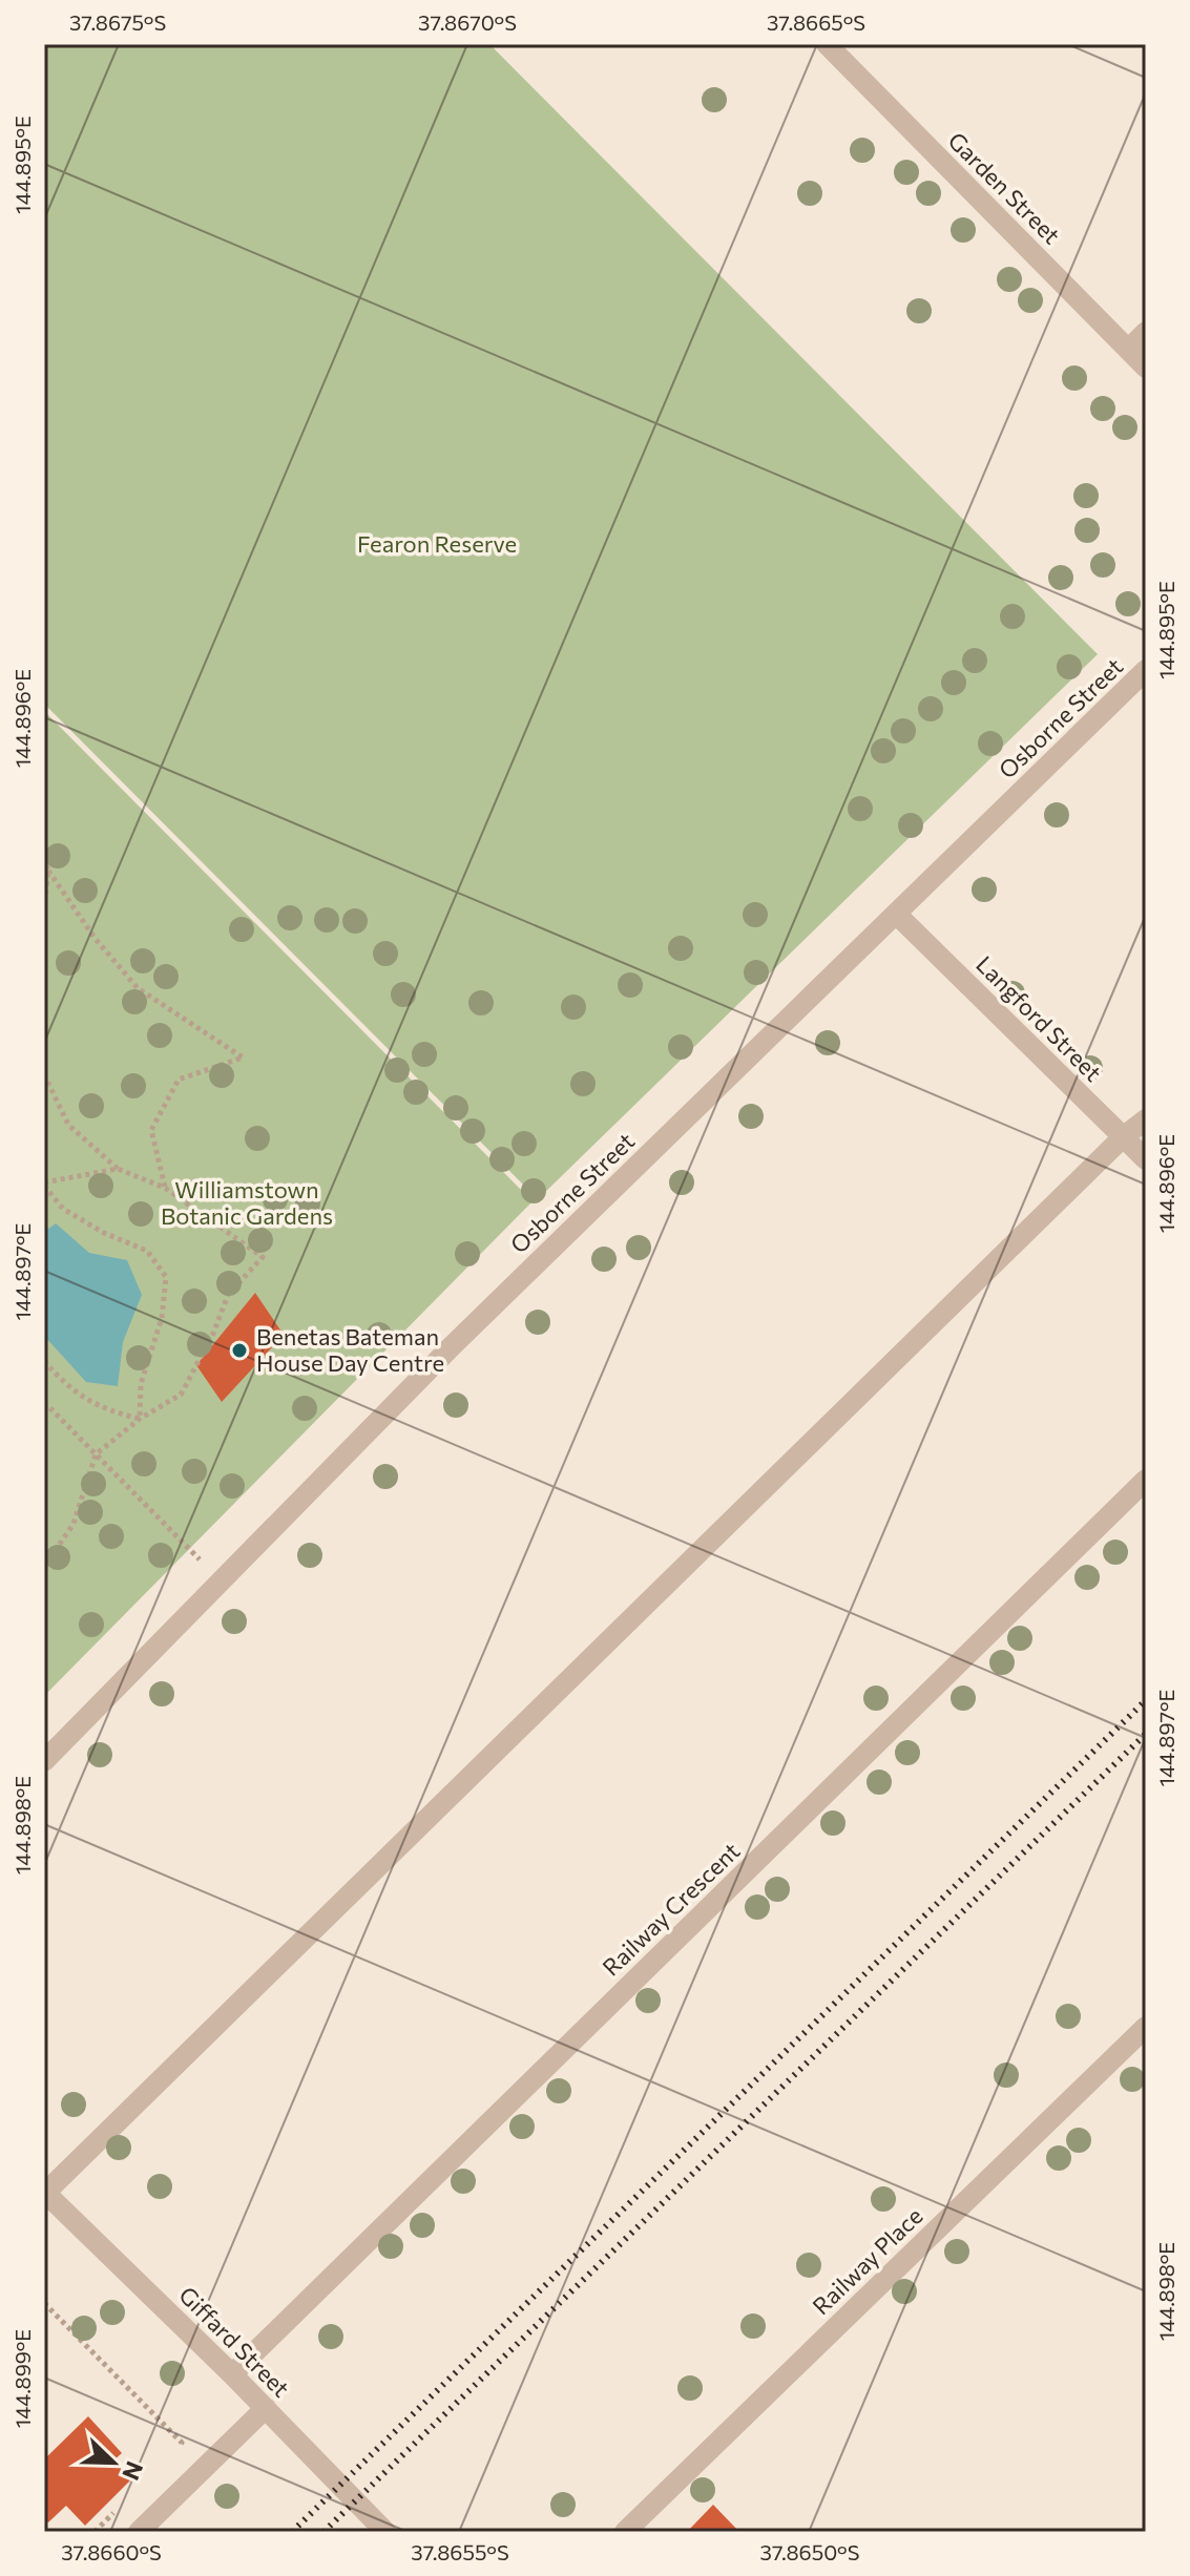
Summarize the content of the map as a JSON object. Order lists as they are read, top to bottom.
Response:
{
  "streets": {
    "street": [
      "Garden Street",
      "Osborne Street",
      "Langford Street",
      "Railway Crescent",
      "Railway Place",
      "Giffard Street"
    ]
  },
  "crossings": [
    ["Osborne Street", "Langford Street"],
    ["Railway Crescent", "Giffard Street"]
  ],
  "parks": ["Fearon Reserve", "Williamstown Botanic Gardens"],
  "places": ["Benetas Bateman House Day Centre"],
  "north": "bottom right",
  "coordinates": [
    "37.8675°S",
    "37.8670°S",
    "37.8665°S",
    "144.895°E",
    "144.896°E",
    "144.897°E",
    "144.898°E",
    "144.899°E",
    "37.8660°S",
    "37.8655°S",
    "37.8650°S"
  ]
}
